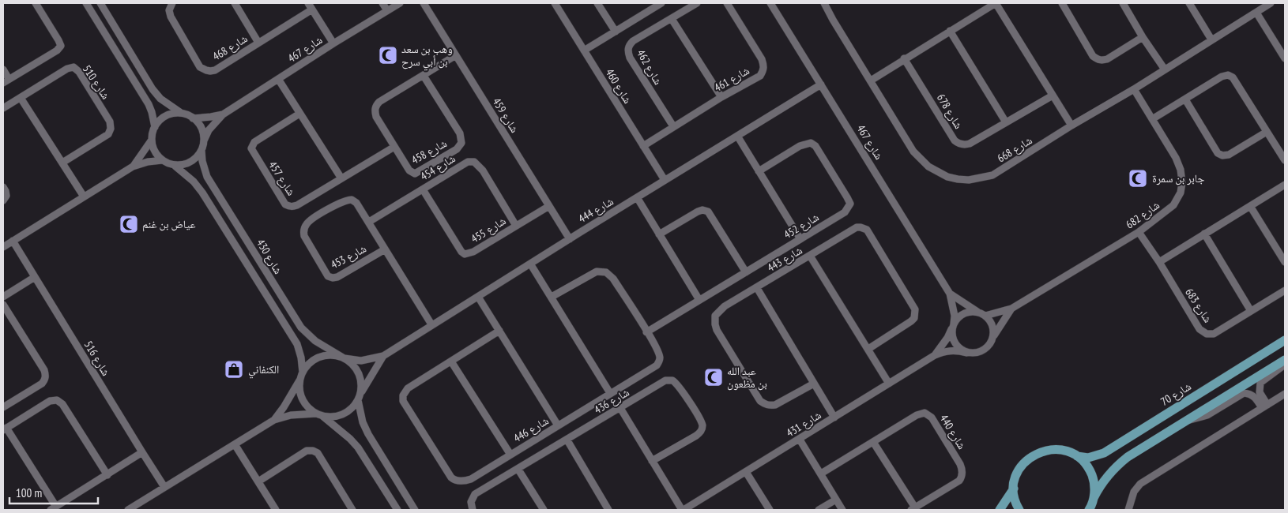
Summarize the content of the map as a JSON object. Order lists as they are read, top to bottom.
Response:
{
  "streets": {
    "main road": ["شارع 70"],
    "street": [
      "شارع 468",
      "شارع 467",
      "شارع 462",
      "شارع 461",
      "شارع 510",
      "شارع 460",
      "شارع 678",
      "شارع 459",
      "شارع 668",
      "شارع 458",
      "شارع 454",
      "شارع 457",
      "شارع 444",
      "شارع 682",
      "شارع 452",
      "شارع 455",
      "شارع 430",
      "شارع 453",
      "شارع 443",
      "شارع 683",
      "شارع 516",
      "شارع 436",
      "شارع 431",
      "شارع 446",
      "شارع 440"
    ]
  },
  "crossings": [
    ["شارع 467", "شارع 444"],
    ["شارع 467", "شارع 682"],
    ["شارع 467", "شارع 430"],
    ["شارع 467", "شارع 431"],
    ["شارع 462", "شارع 461"],
    ["شارع 461", "شارع 460"],
    ["شارع 460", "شارع 444"],
    ["شارع 459", "شارع 458"],
    ["شارع 459", "شارع 444"],
    ["شارع 459", "شارع 455"],
    ["شارع 668", "شارع 682"],
    ["شارع 458", "شارع 457"],
    ["شارع 454", "شارع 455"],
    ["شارع 454", "شارع 453"],
    ["شارع 444", "شارع 430"],
    ["شارع 444", "شارع 453"],
    ["شارع 682", "شارع 683"],
    ["شارع 682", "شارع 431"],
    ["شارع 452", "شارع 446"]
  ],
  "places": {
    "mosque": [
      "وهب بن سعد بن أبي سرح",
      "جابر بن سمرة",
      "عياض بن غنم",
      "عبد الله بن مظعون"
    ],
    "shop": ["الكنفاني"]
  },
  "scale_bar": "100 m"
}
